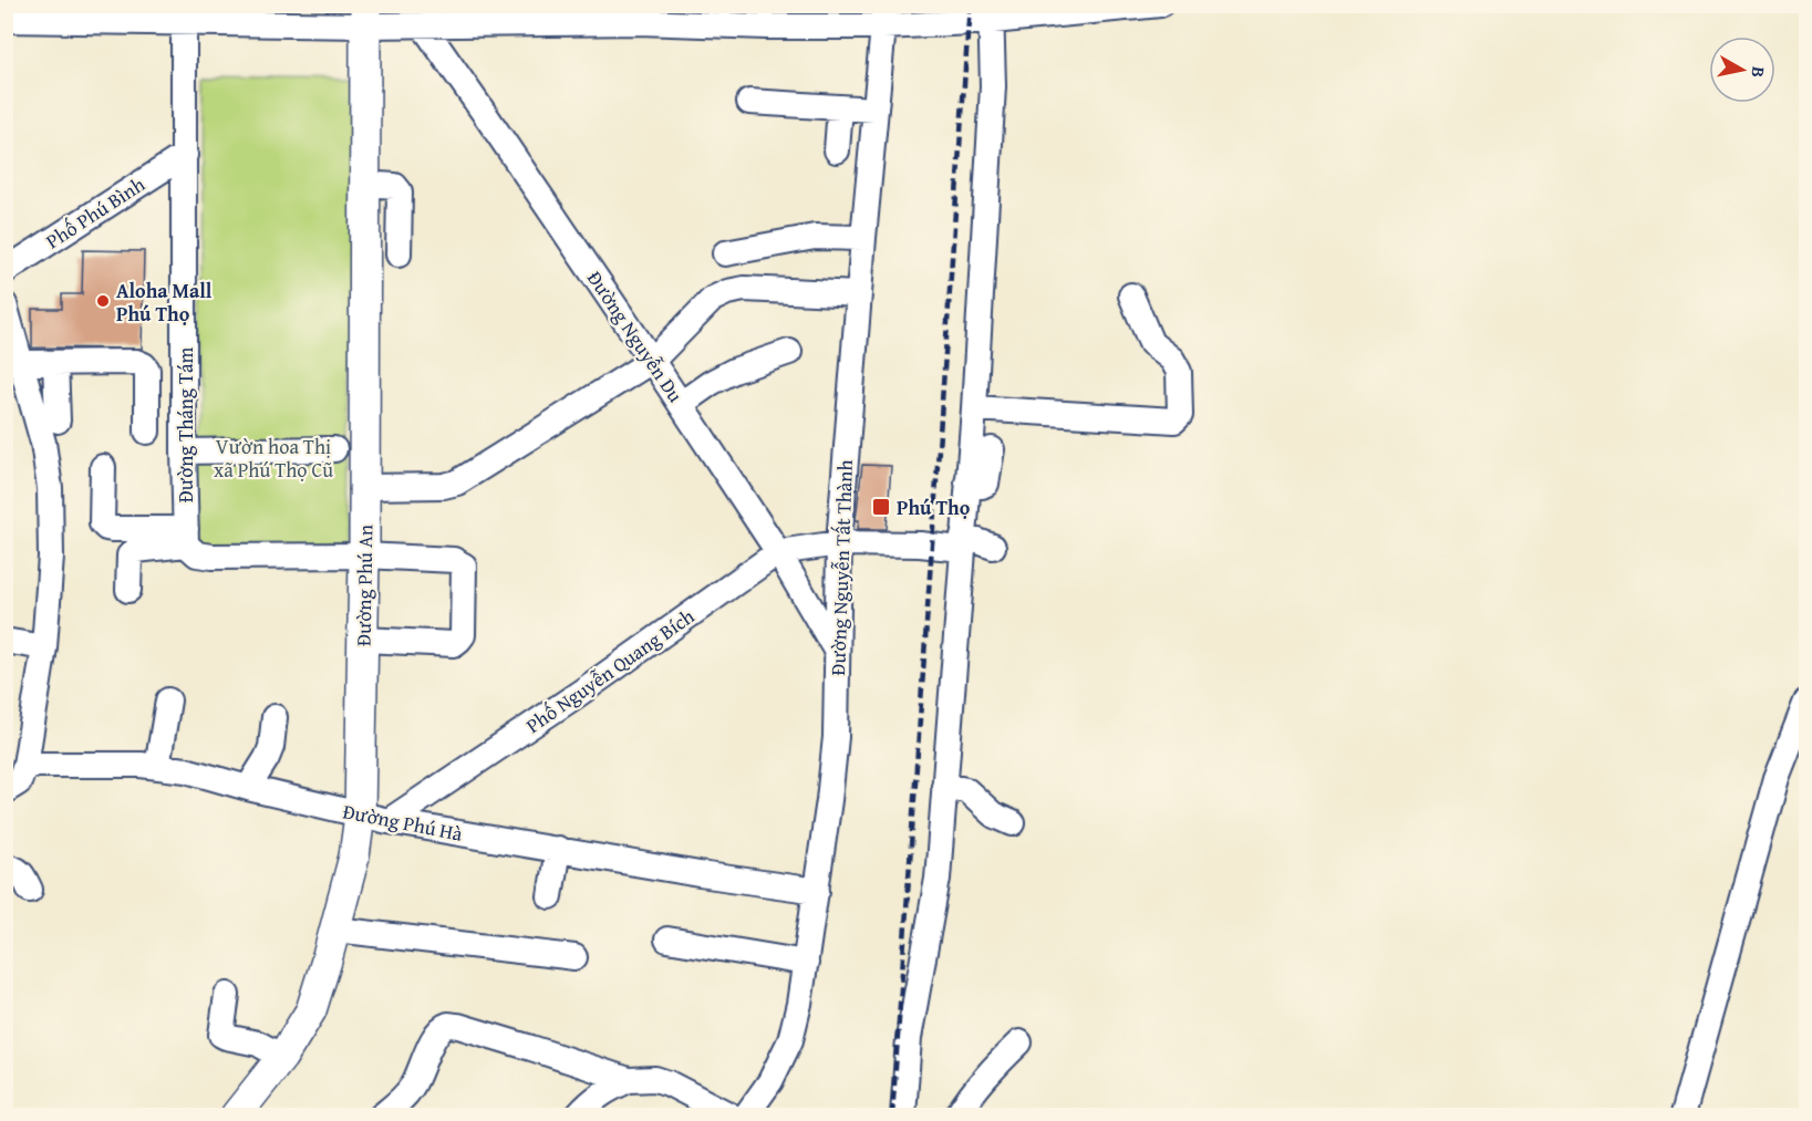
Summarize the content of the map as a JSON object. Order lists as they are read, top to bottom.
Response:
{
  "streets": {
    "main road": ["Đường Phú An"],
    "street": [
      "Phố Phú Bình",
      "Đường Nguyễn Du",
      "Đường Tháng Tám",
      "Đường Nguyễn Tất Thành",
      "Phố Nguyễn Quang Bích",
      "Đường Phú Hà"
    ]
  },
  "crossings": [
    ["Phố Phú Bình", "Đường Tháng Tám"],
    ["Đường Nguyễn Du", "Đường Nguyễn Tất Thành"],
    ["Đường Nguyễn Du", "Phố Nguyễn Quang Bích"],
    ["Đường Nguyễn Tất Thành", "Phố Nguyễn Quang Bích"],
    ["Đường Nguyễn Tất Thành", "Đường Phú Hà"],
    ["Đường Phú An", "Đường Phú Hà"],
    ["Phố Nguyễn Quang Bích", "Đường Phú Hà"]
  ],
  "parks": ["Vườn hoa Thị xã Phú Thọ Cũ"],
  "places": {
    "other": ["Aloha Mall Phú Thọ"],
    "transit": ["Phú Thọ"]
  },
  "north": "right"
}
